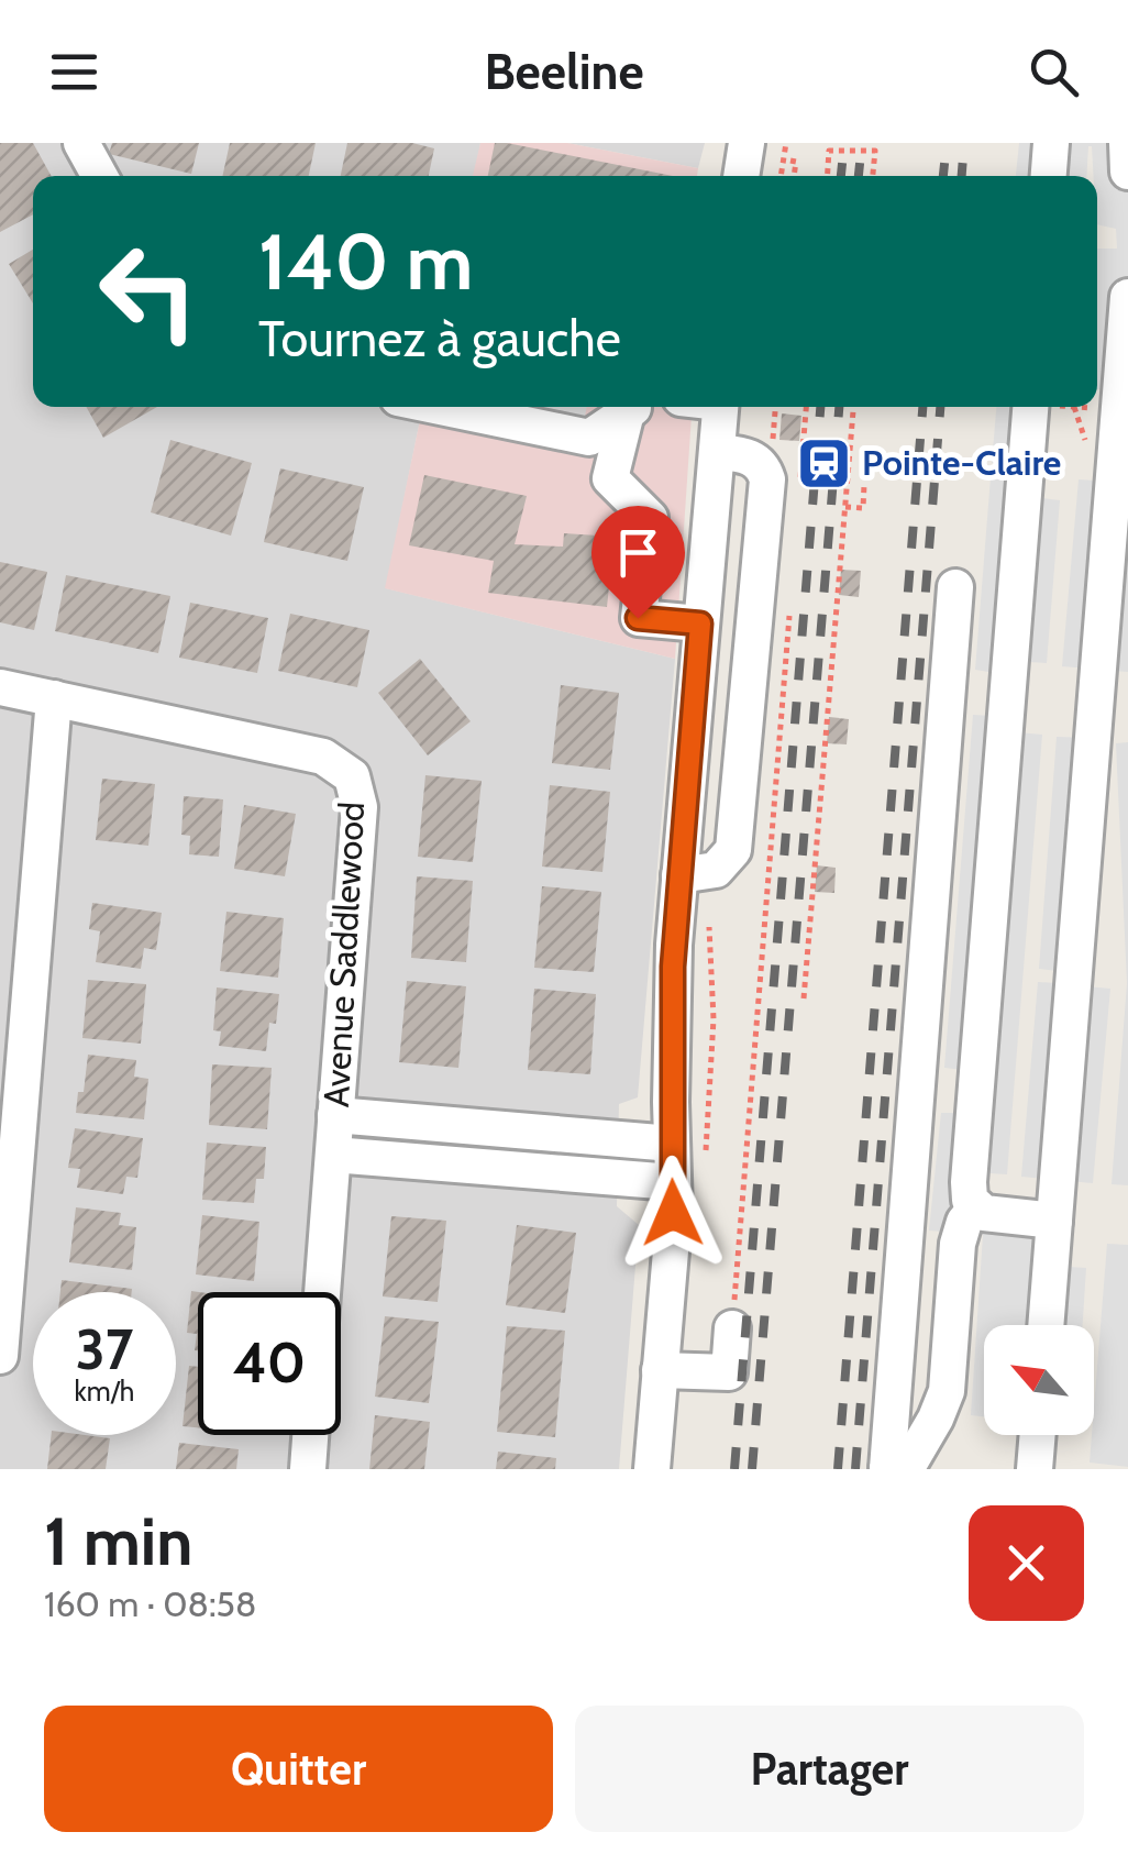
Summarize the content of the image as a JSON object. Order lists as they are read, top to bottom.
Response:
{
  "streets": {
    "street": ["Avenue Saddlewood"]
  },
  "places": {
    "station": ["Pointe-Claire"]
  },
  "north": "top left",
  "page": {
    "header": "Beeline",
    "turn": ["140 m", "Tournez à gauche"],
    "speed": "37 km/h",
    "limit": "40",
    "heading": ["1 min", "160 m · 08:58"],
    "buttons": ["Quitter", "Partager"]
  }
}
